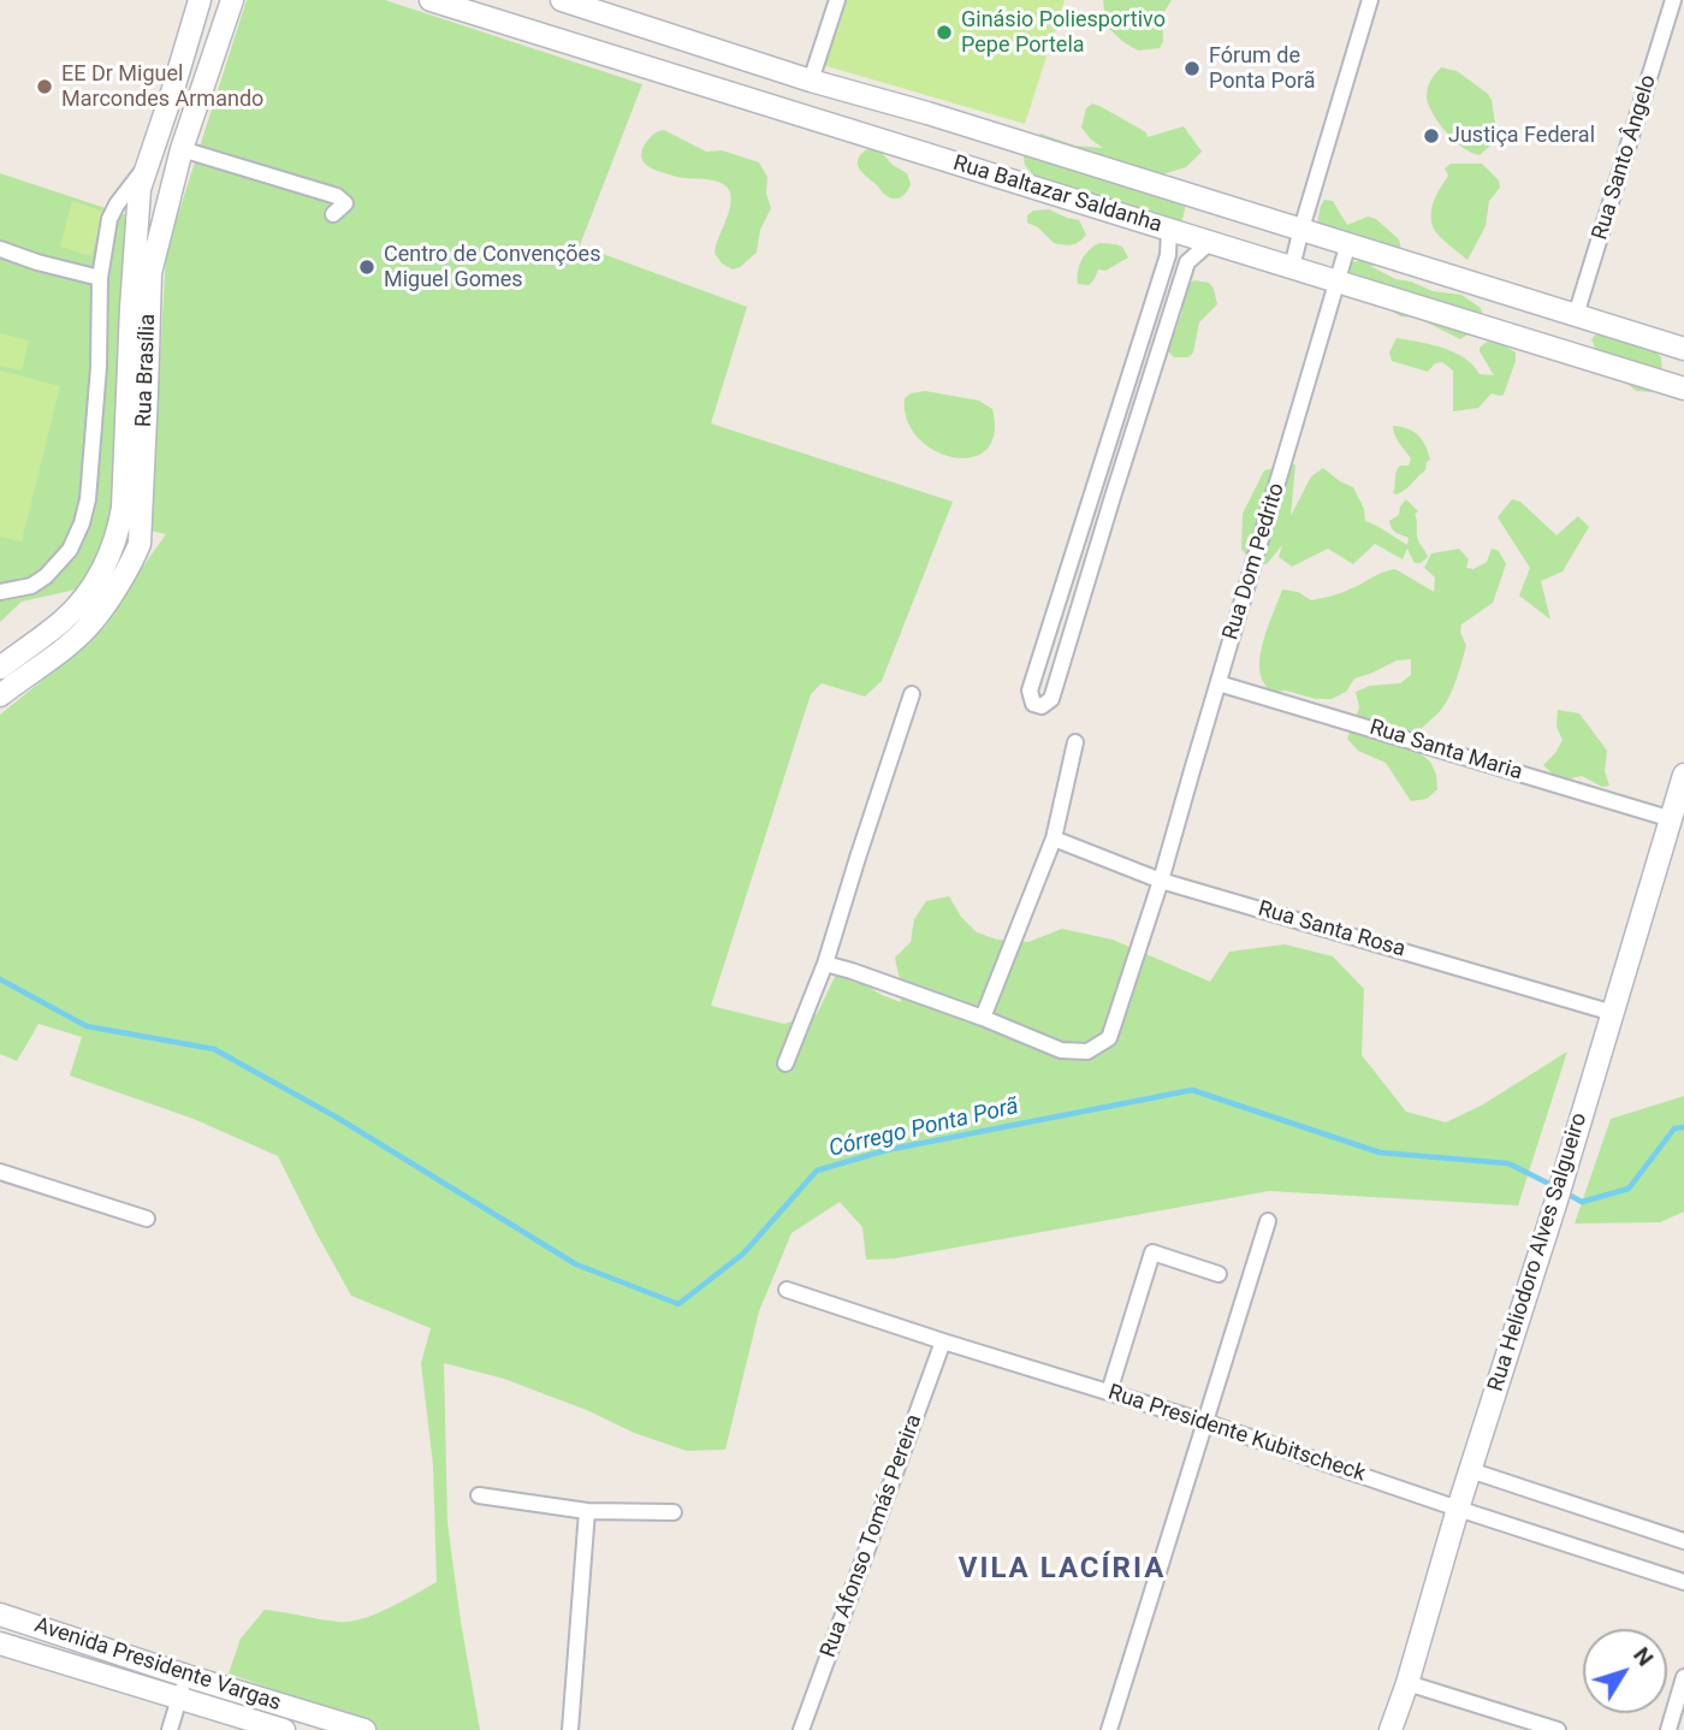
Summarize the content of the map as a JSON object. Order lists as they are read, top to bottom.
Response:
{
  "streets": {
    "main road": [
      "Rua Baltazar Saldanha",
      "Rua Brasília",
      "Rua Heliodoro Alves Salgueiro",
      "Avenida Presidente Vargas"
    ],
    "street": [
      "Rua Santo Ângelo",
      "Rua Dom Pedrito",
      "Rua Santa Maria",
      "Rua Santa Rosa",
      "Rua Presidente Kubitscheck",
      "Rua Afonso Tomás Pereira"
    ]
  },
  "crossings": [
    ["Rua Santo Ângelo", "Rua Baltazar Saldanha"],
    ["Rua Baltazar Saldanha", "Rua Dom Pedrito"],
    ["Rua Dom Pedrito", "Rua Santa Maria"],
    ["Rua Dom Pedrito", "Rua Santa Rosa"],
    ["Rua Santa Maria", "Rua Heliodoro Alves Salgueiro"],
    ["Rua Santa Rosa", "Rua Heliodoro Alves Salgueiro"],
    ["Rua Heliodoro Alves Salgueiro", "Rua Presidente Kubitscheck"],
    ["Rua Presidente Kubitscheck", "Rua Afonso Tomás Pereira"]
  ],
  "districts": ["VILA LACÍRIA"],
  "water": ["Córrego Ponta Porã"],
  "places": [
    "Ginásio Poliesportivo Pepe Portela",
    "Fórum de Ponta Porã",
    "EE Dr Miguel Marcondes Armando",
    "Justiça Federal",
    "Centro de Convenções Miguel Gomes"
  ],
  "north": "top right"
}
